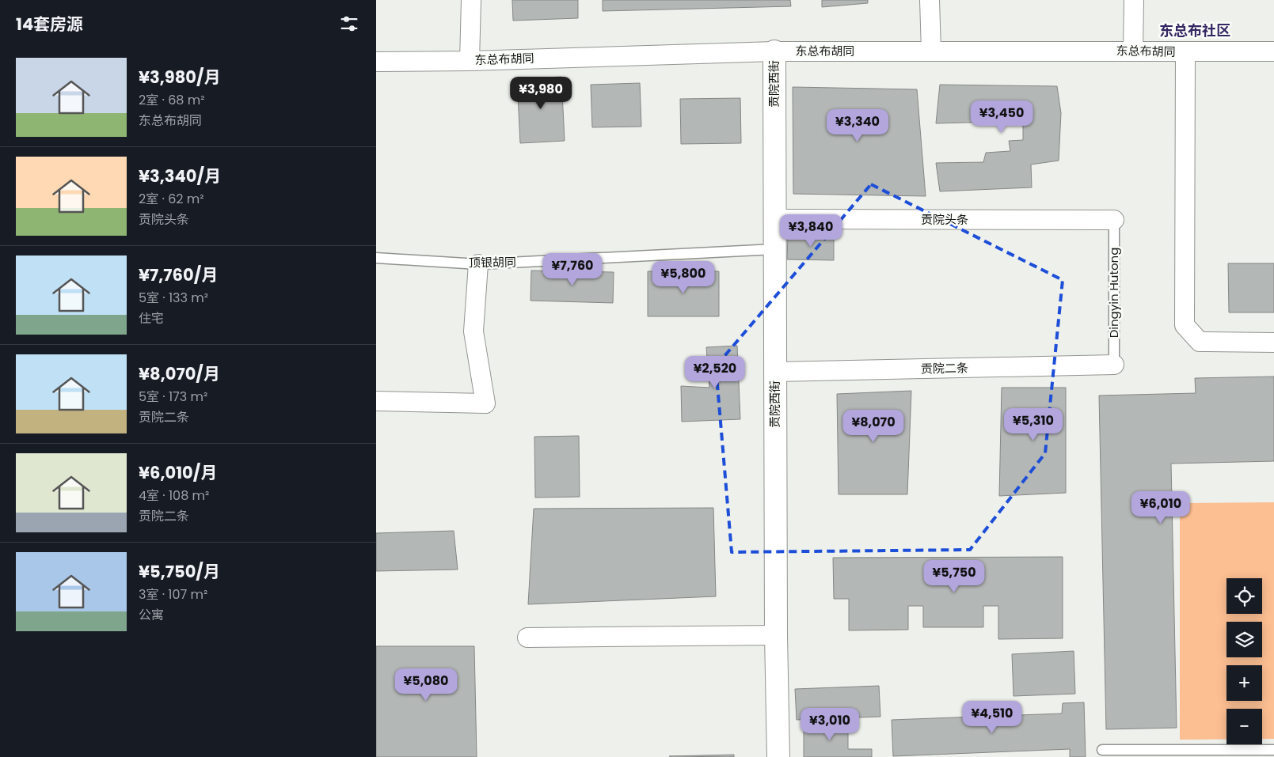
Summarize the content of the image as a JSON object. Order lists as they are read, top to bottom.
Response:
{
  "streets": {
    "street": [
      "东总布胡同",
      "贡院西街",
      "贡院头条",
      "贡院二条"
    ],
    "lane": ["顶银胡同", "Dingyin Hutong"]
  },
  "crossings": [
    ["东总布胡同", "贡院西街"],
    ["贡院西街", "贡院头条"],
    ["贡院西街", "顶银胡同"],
    ["贡院西街", "贡院二条"],
    ["贡院头条", "Dingyin Hutong"],
    ["Dingyin Hutong", "贡院二条"]
  ],
  "districts": ["东总布社区"],
  "page": {
    "heading": "14套房源",
    "list": [
      {
        "name": "¥3,980/月",
        "note": "2室 · 68 m² · 东总布胡同"
      },
      {
        "name": "¥3,340/月",
        "note": "2室 · 62 m² · 贡院头条"
      },
      {
        "name": "¥7,760/月",
        "note": "5室 · 133 m² · 住宅"
      },
      {
        "name": "¥8,070/月",
        "note": "5室 · 173 m² · 贡院二条"
      },
      {
        "name": "¥6,010/月",
        "note": "4室 · 108 m² · 贡院二条"
      },
      {
        "name": "¥5,750/月",
        "note": "3室 · 107 m² · 公寓"
      }
    ],
    "price": [
      "¥3,980",
      "¥3,450",
      "¥3,340",
      "¥3,840",
      "¥7,760",
      "¥5,800",
      "¥2,520",
      "¥5,310",
      "¥8,070",
      "¥6,010",
      "¥5,750",
      "¥5,080",
      "¥4,510",
      "¥3,010"
    ],
    "map_buttons": ["+", "−"]
  }
}
